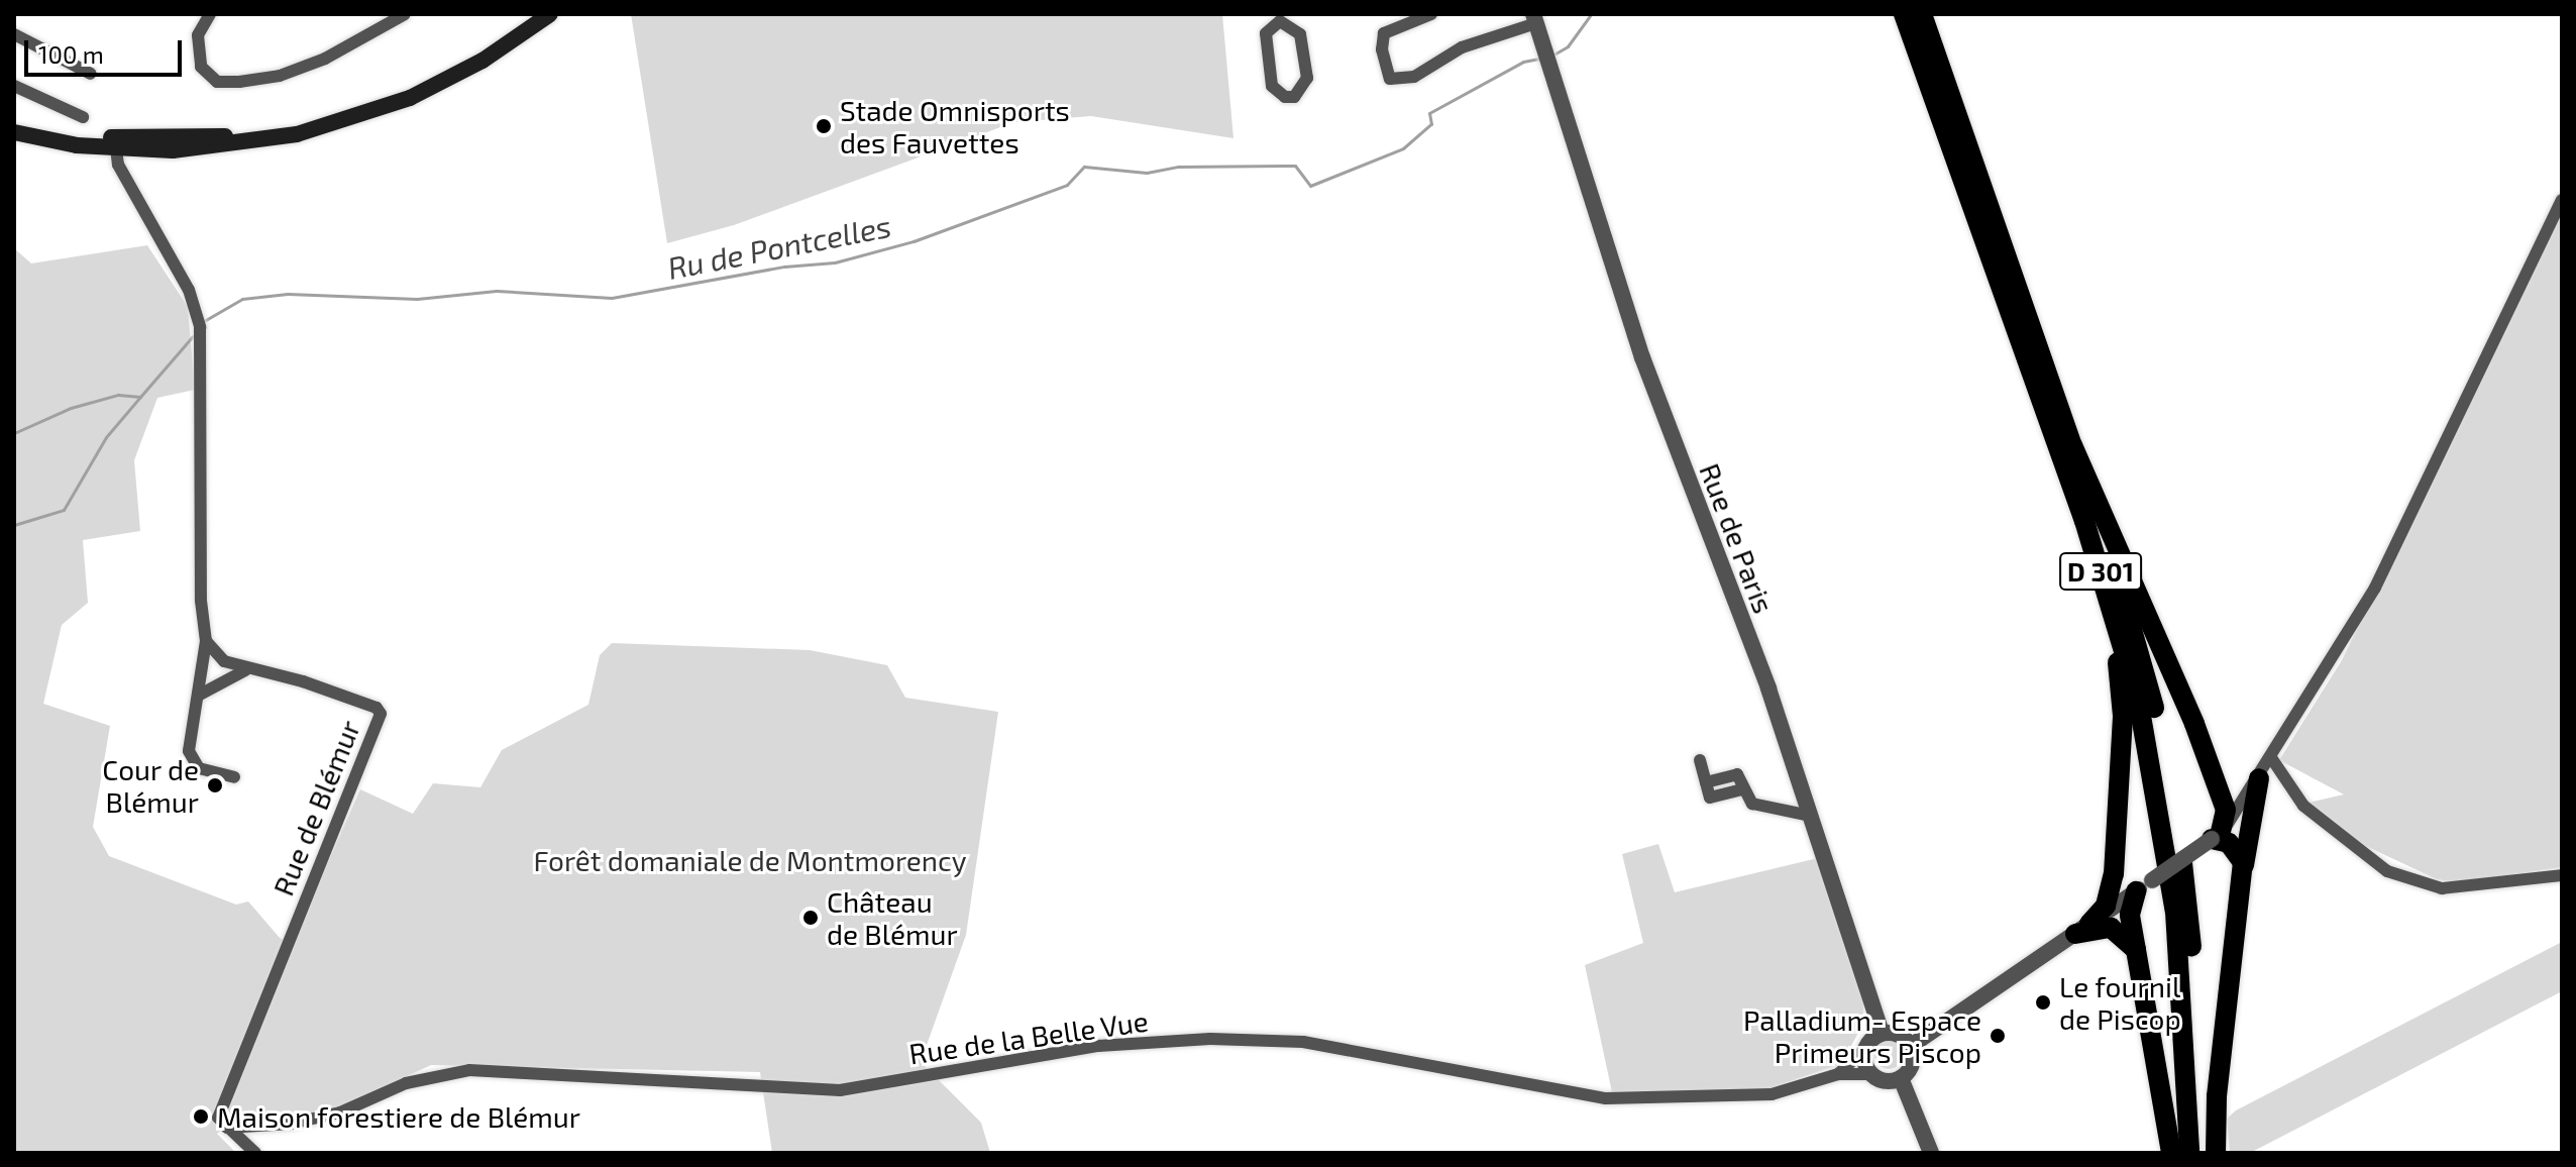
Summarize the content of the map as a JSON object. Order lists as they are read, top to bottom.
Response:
{
  "streets": {
    "highway": ["D 301"],
    "street": ["Rue de Paris", "Rue de Blémur", "Rue de la Belle Vue"]
  },
  "crossings": [
    ["Rue de Paris", "Rue de la Belle Vue"],
    ["Rue de Blémur", "Rue de la Belle Vue"]
  ],
  "water": ["Ru de Pontcelles"],
  "parks": ["Forêt domaniale de Montmorency"],
  "places": [
    "Stade Omnisports des Fauvettes",
    "Cour de Blémur",
    "Château de Blémur",
    "Le fournil de Piscop",
    "Palladium- Espace Primeurs Piscop",
    "Maison forestiere de Blémur"
  ],
  "scale_bar": "100 m"
}
